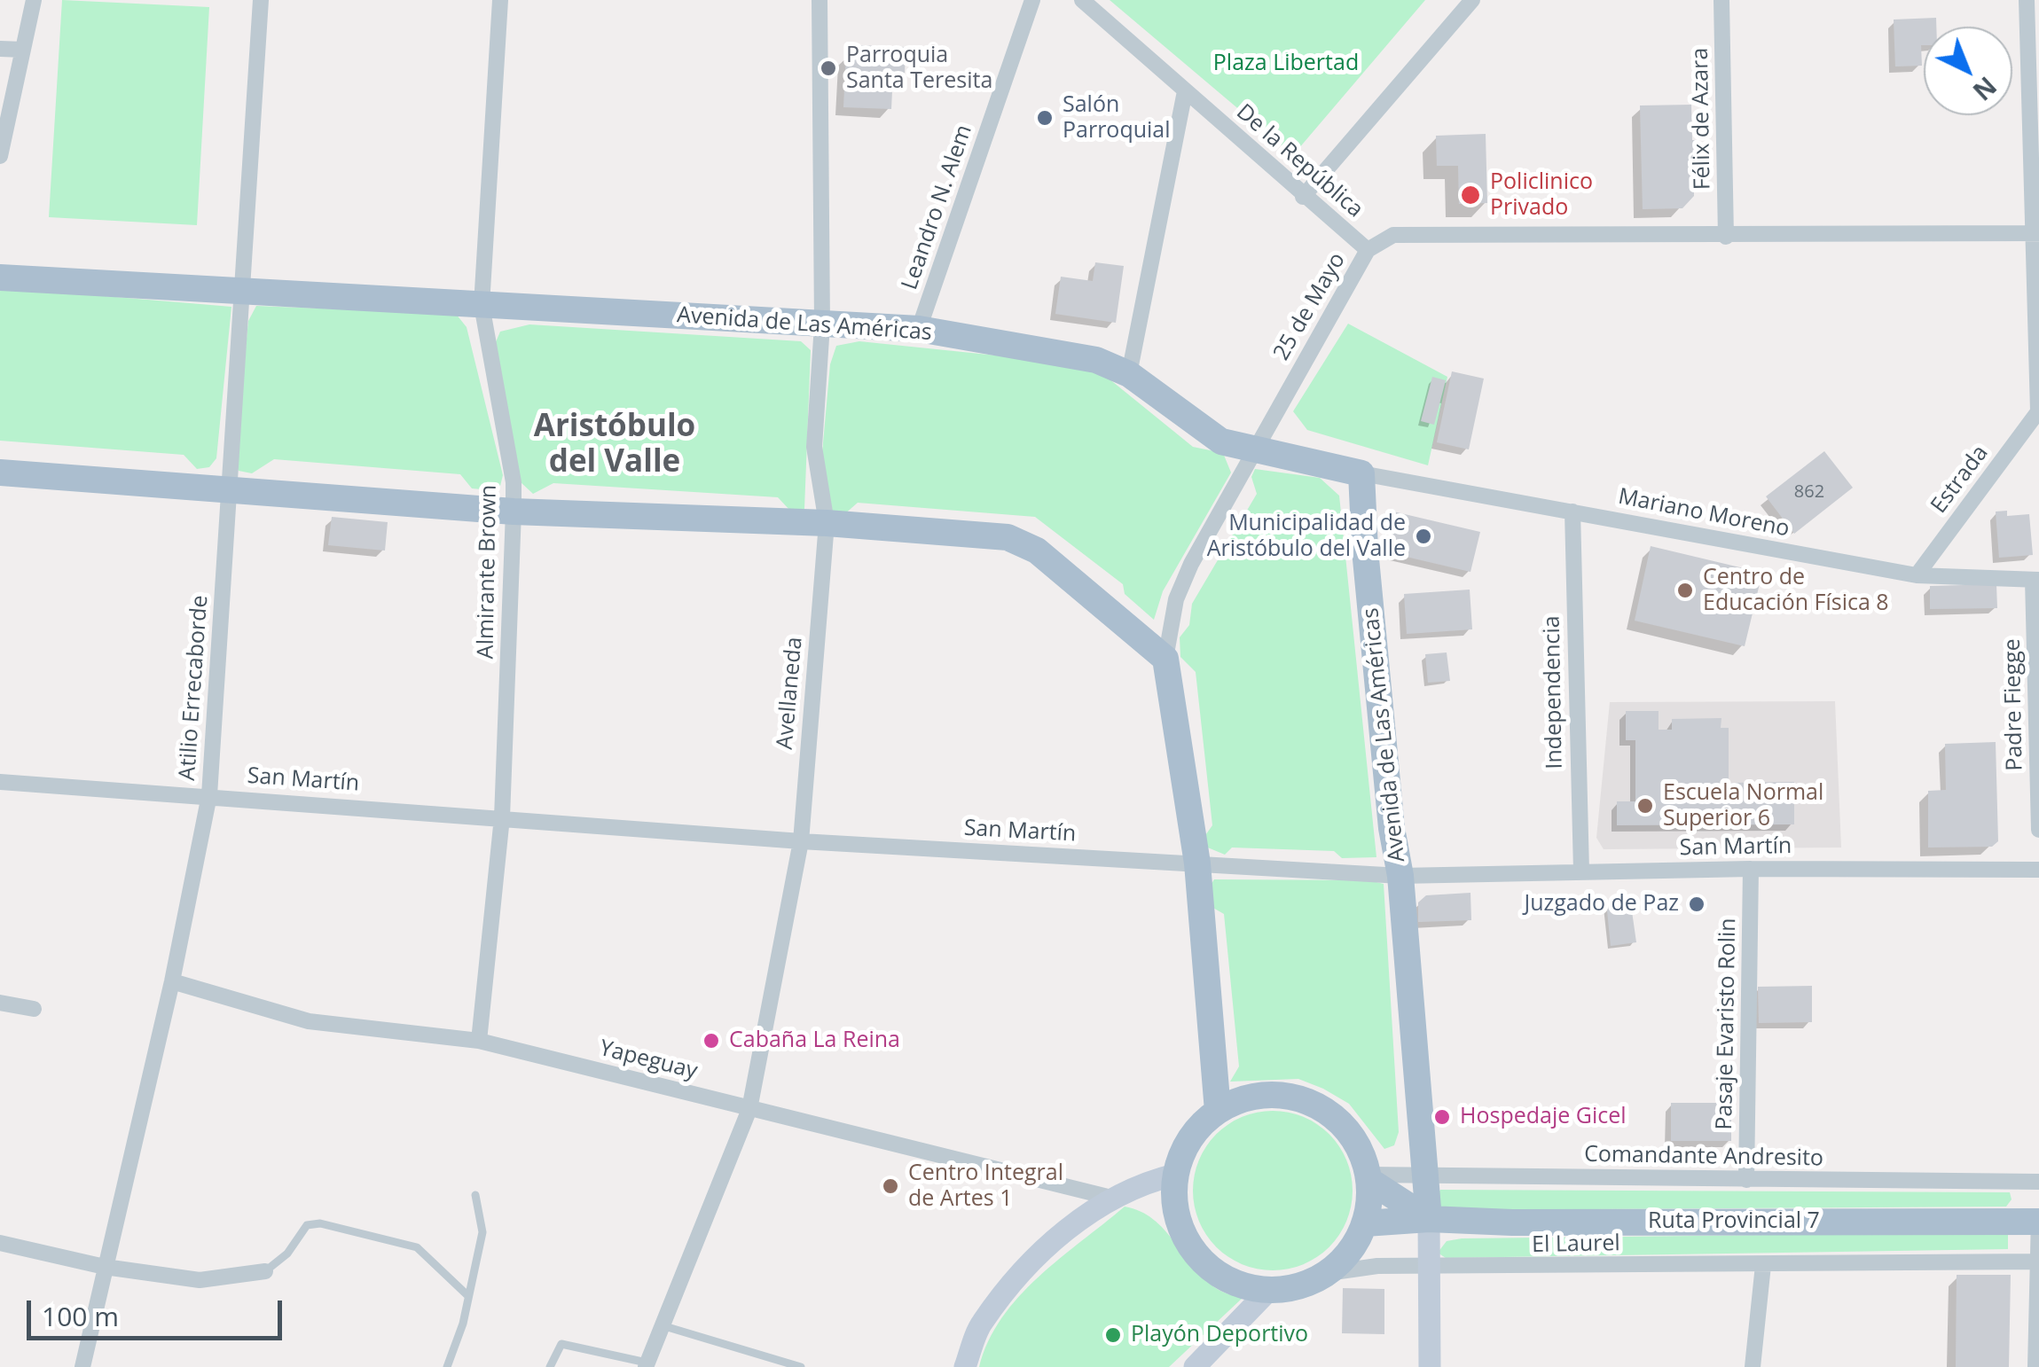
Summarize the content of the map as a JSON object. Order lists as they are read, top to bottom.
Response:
{
  "streets": {
    "main road": ["Avenida de Las Américas", "Ruta Provincial 7"],
    "street": [
      "Félix de Azara",
      "De la República",
      "Leandro N. Alem",
      "25 de Mayo",
      "Estrada",
      "Mariano Moreno",
      "Almirante Brown",
      "Atilio Errecaborde",
      "Independencia",
      "Avellaneda",
      "Padre Fiegge",
      "San Martín",
      "Pasaje Evaristo Rolin",
      "Yapeguay",
      "Comandante Andresito",
      "El Laurel"
    ]
  },
  "crossings": [
    ["Félix de Azara", "25 de Mayo"],
    ["De la República", "25 de Mayo"],
    ["Leandro N. Alem", "Avenida de Las Américas"],
    ["25 de Mayo", "Avenida de Las Américas"],
    ["Avenida de Las Américas", "Mariano Moreno"],
    ["Avenida de Las Américas", "Almirante Brown"],
    ["Avenida de Las Américas", "Atilio Errecaborde"],
    ["Avenida de Las Américas", "Avellaneda"],
    ["Avenida de Las Américas", "San Martín"],
    ["Avenida de Las Américas", "Comandante Andresito"],
    ["Avenida de Las Américas", "Ruta Provincial 7"],
    ["Estrada", "Mariano Moreno"],
    ["Mariano Moreno", "Independencia"],
    ["Mariano Moreno", "Padre Fiegge"],
    ["Almirante Brown", "San Martín"],
    ["Almirante Brown", "Yapeguay"],
    ["Atilio Errecaborde", "San Martín"],
    ["Atilio Errecaborde", "Yapeguay"],
    ["Independencia", "San Martín"],
    ["Avellaneda", "San Martín"],
    ["Avellaneda", "Yapeguay"],
    ["San Martín", "Pasaje Evaristo Rolin"],
    ["Pasaje Evaristo Rolin", "Comandante Andresito"],
    ["Comandante Andresito", "Ruta Provincial 7"],
    ["Comandante Andresito", "El Laurel"],
    ["Ruta Provincial 7", "El Laurel"]
  ],
  "districts": ["Aristóbulo del Valle"],
  "parks": ["Plaza Libertad"],
  "places": [
    "Parroquia Santa Teresita",
    "Salón Parroquial",
    "Policlinico Privado",
    "Municipalidad de Aristóbulo del Valle",
    "Centro de Educación Física 8",
    "Escuela Normal Superior 6",
    "Juzgado de Paz",
    "Cabaña La Reina",
    "Hospedaje Gicel",
    "Centro Integral de Artes 1",
    "Playón Deportivo"
  ],
  "house_numbers": ["862"],
  "scale_bar": "100 m",
  "north": "bottom right"
}
